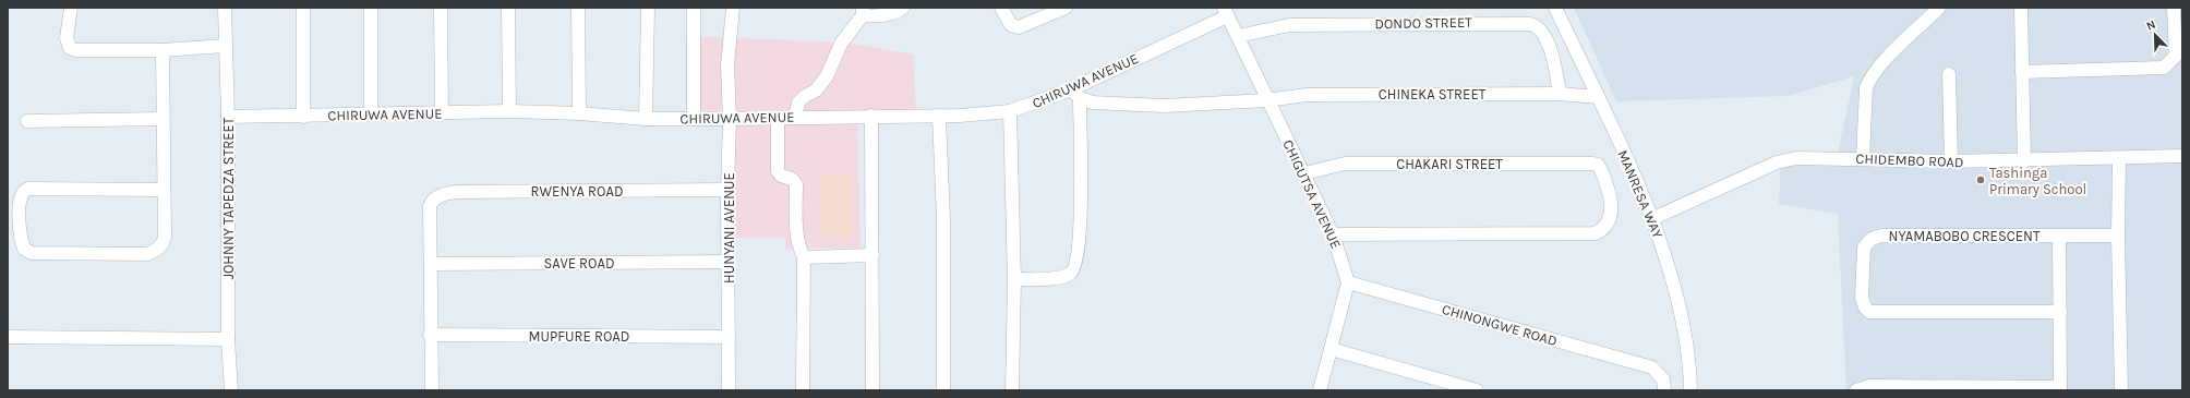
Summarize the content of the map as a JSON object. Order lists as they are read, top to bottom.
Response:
{
  "streets": {
    "street": [
      "DONDO STREET",
      "CHIRUWA AVENUE",
      "CHINEKA STREET",
      "CHIDEMBO ROAD",
      "CHAKARI STREET",
      "RWENYA ROAD",
      "CHIGUTSA AVENUE",
      "MANRESA WAY",
      "JOHNNY TAPEDZA STREET",
      "HUNYANI AVENUE",
      "NYAMABOBO CRESCENT",
      "SAVE ROAD",
      "CHINONGWE ROAD",
      "MUPFURE ROAD"
    ]
  },
  "crossings": [
    ["DONDO STREET", "CHINEKA STREET"],
    ["DONDO STREET", "CHIGUTSA AVENUE"],
    ["CHIRUWA AVENUE", "CHINEKA STREET"],
    ["CHIRUWA AVENUE", "CHIGUTSA AVENUE"],
    ["CHIRUWA AVENUE", "JOHNNY TAPEDZA STREET"],
    ["CHIRUWA AVENUE", "HUNYANI AVENUE"],
    ["CHINEKA STREET", "CHIGUTSA AVENUE"],
    ["CHINEKA STREET", "MANRESA WAY"],
    ["CHIDEMBO ROAD", "MANRESA WAY"],
    ["CHAKARI STREET", "CHIGUTSA AVENUE"],
    ["RWENYA ROAD", "HUNYANI AVENUE"],
    ["RWENYA ROAD", "SAVE ROAD"],
    ["CHIGUTSA AVENUE", "CHINONGWE ROAD"],
    ["HUNYANI AVENUE", "SAVE ROAD"],
    ["HUNYANI AVENUE", "MUPFURE ROAD"]
  ],
  "places": ["Tashinga Primary School"],
  "north": "top left"
}
